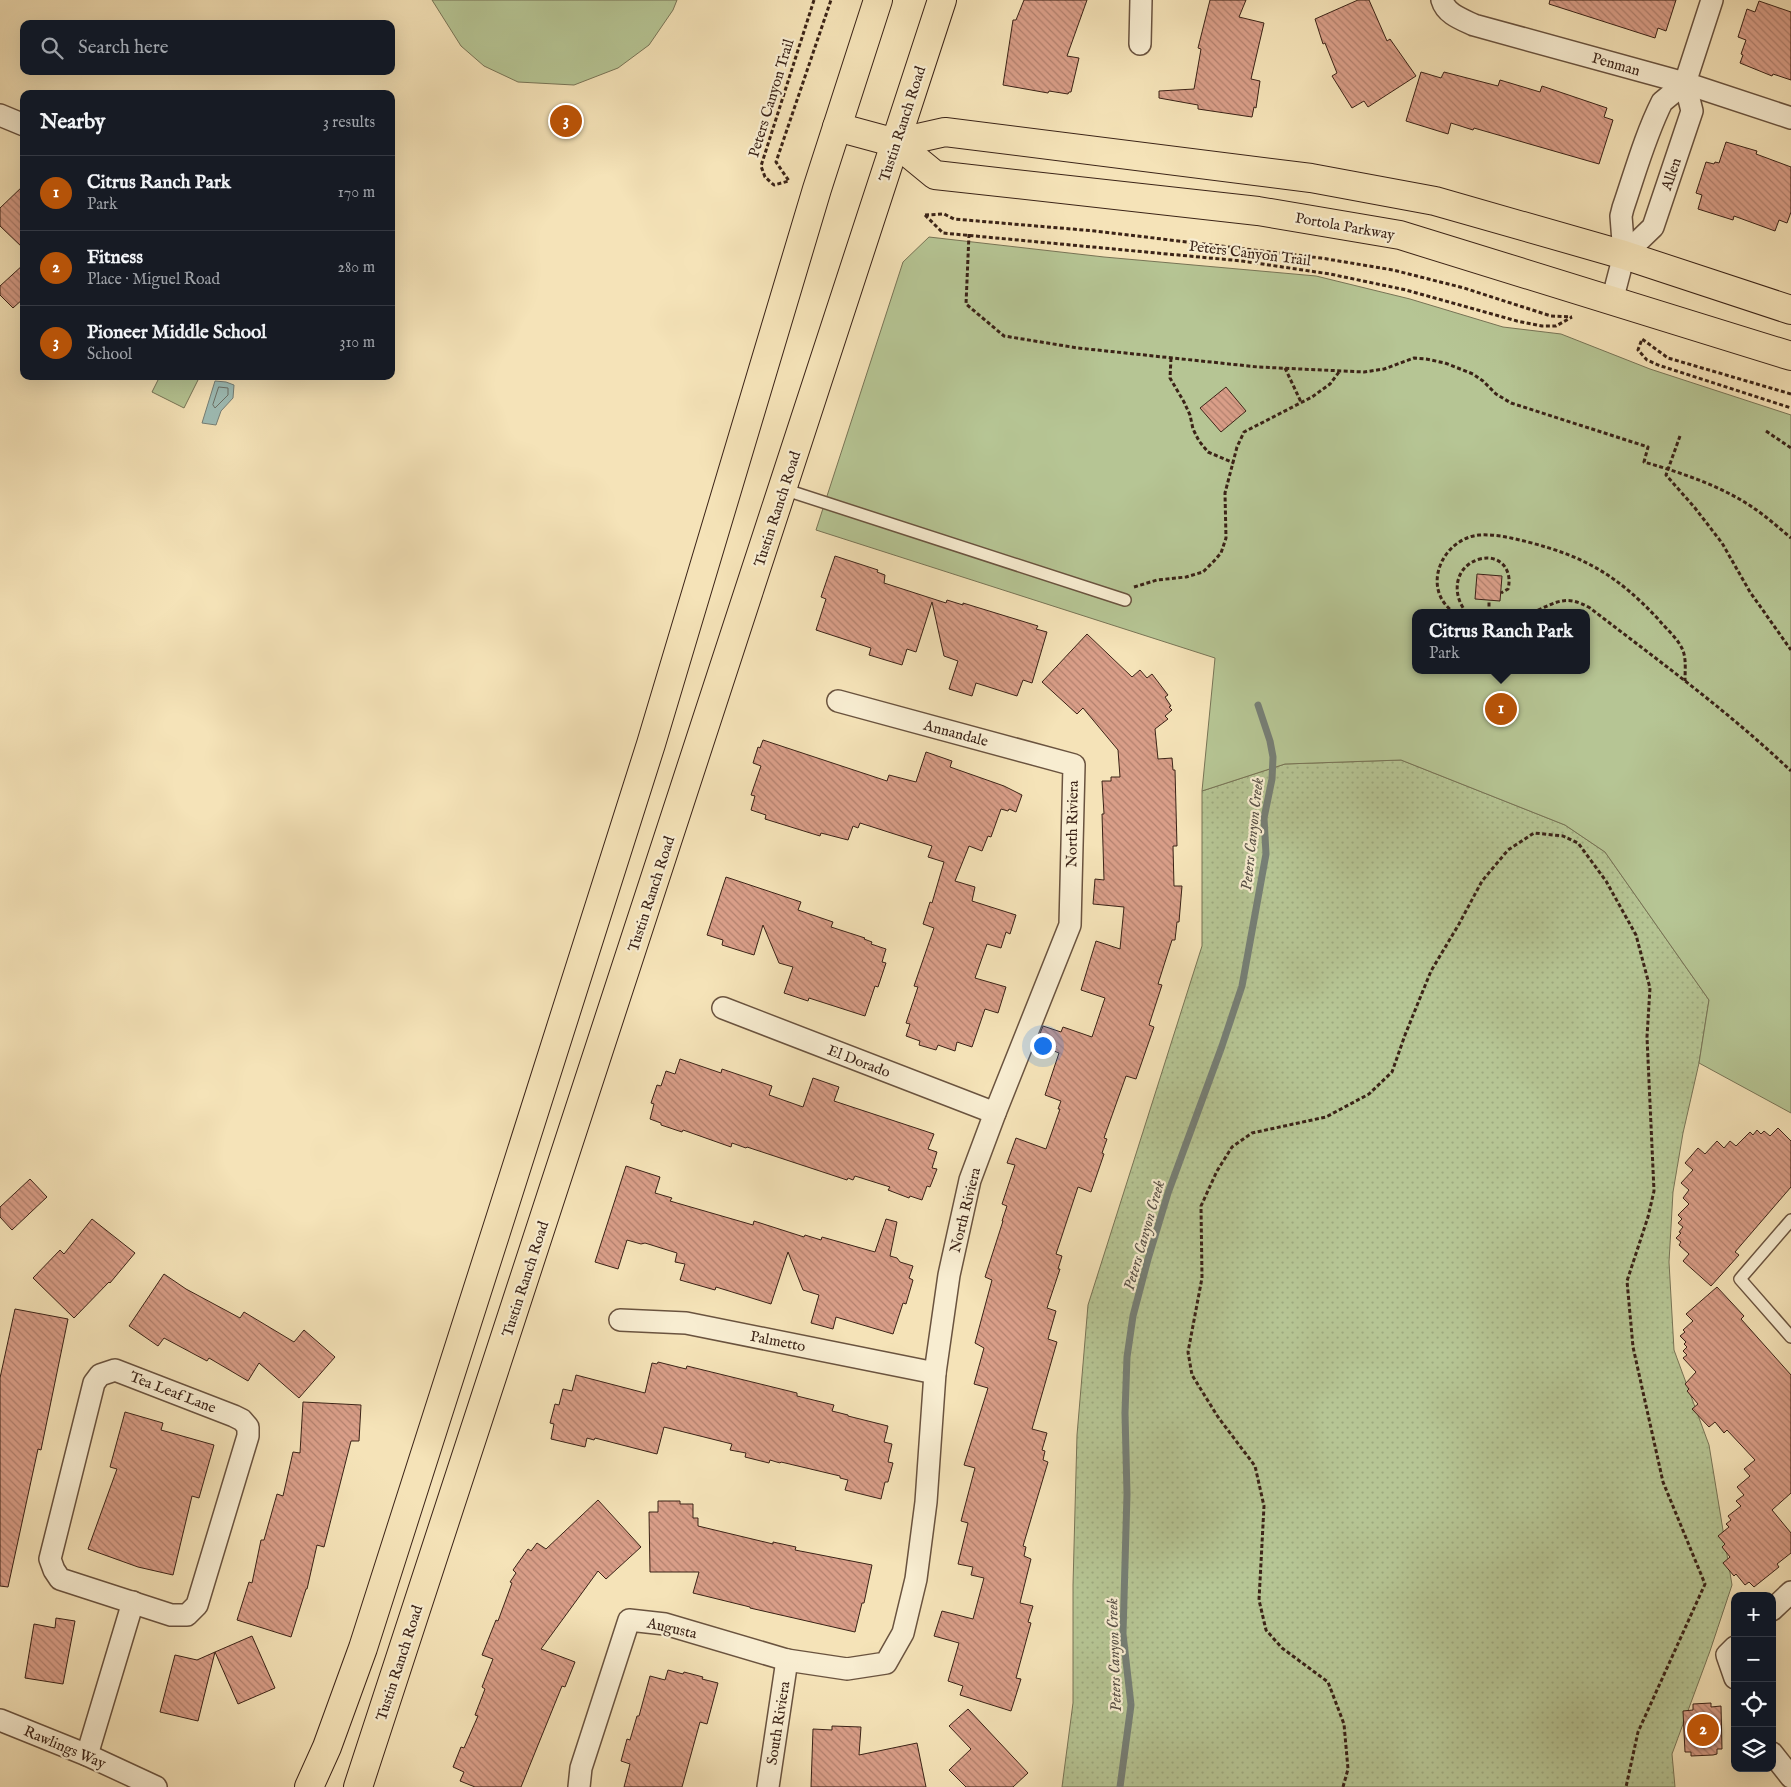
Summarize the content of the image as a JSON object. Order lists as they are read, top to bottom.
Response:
{
  "streets": {
    "main road": ["Tustin Ranch Road", "Portola Parkway"],
    "street": [
      "Penman",
      "Allen",
      "Annandale",
      "North Riviera",
      "El Dorado",
      "Palmetto",
      "Tea Leaf Lane",
      "Augusta",
      "South Riviera",
      "Rawlings Way"
    ],
    "path": ["Peters Canyon Trail"]
  },
  "crossings": [
    ["Penman", "Allen"],
    ["Tustin Ranch Road", "Portola Parkway"],
    ["Allen", "Portola Parkway"],
    ["Annandale", "North Riviera"],
    ["North Riviera", "El Dorado"],
    ["North Riviera", "Palmetto"],
    ["North Riviera", "Augusta"],
    ["Augusta", "South Riviera"]
  ],
  "water": ["Peters Canyon Creek"],
  "page": {
    "search": "Search here",
    "heading": ["Nearby", "3 results"],
    "pins": ["3", "1", "2"],
    "list": [
      {
        "mark": "1",
        "name": "Citrus Ranch Park",
        "note": "Park",
        "value": "170 m"
      },
      {
        "mark": "2",
        "name": "Fitness",
        "note": "Place · Miguel Road",
        "value": "280 m"
      },
      {
        "mark": "3",
        "name": "Pioneer Middle School",
        "note": "School",
        "value": "310 m"
      }
    ],
    "popup": ["Citrus Ranch Park", "Park"],
    "map_buttons": ["+", "−"]
  }
}
